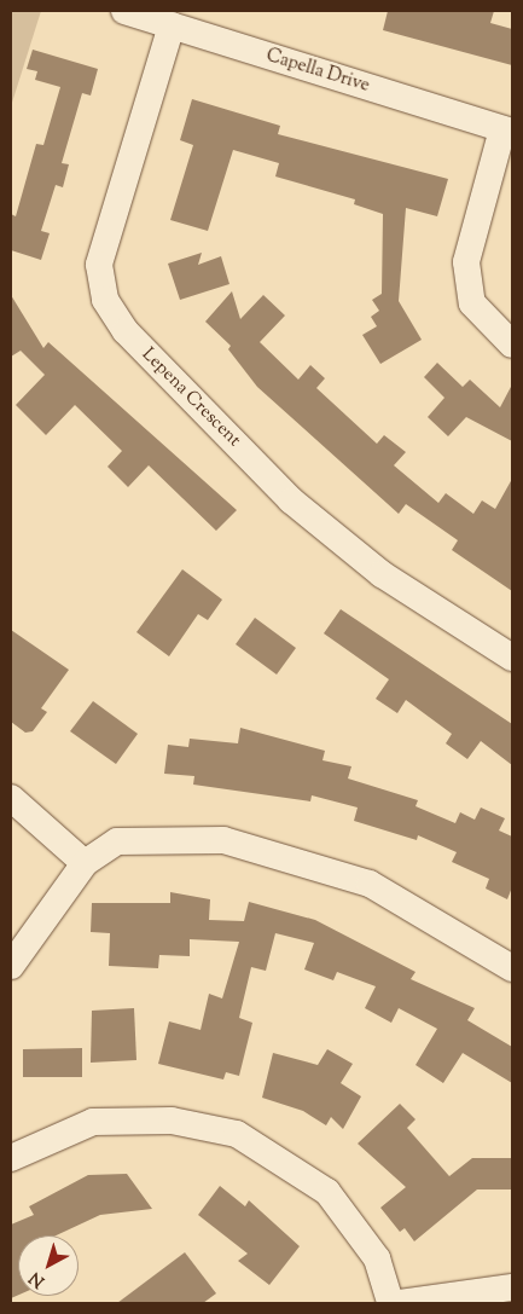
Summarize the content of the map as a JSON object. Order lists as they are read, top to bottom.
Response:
{
  "streets": {
    "street": ["Capella Drive", "Lepena Crescent"]
  },
  "crossings": [
    ["Capella Drive", "Lepena Crescent"]
  ],
  "north": "bottom left"
}
